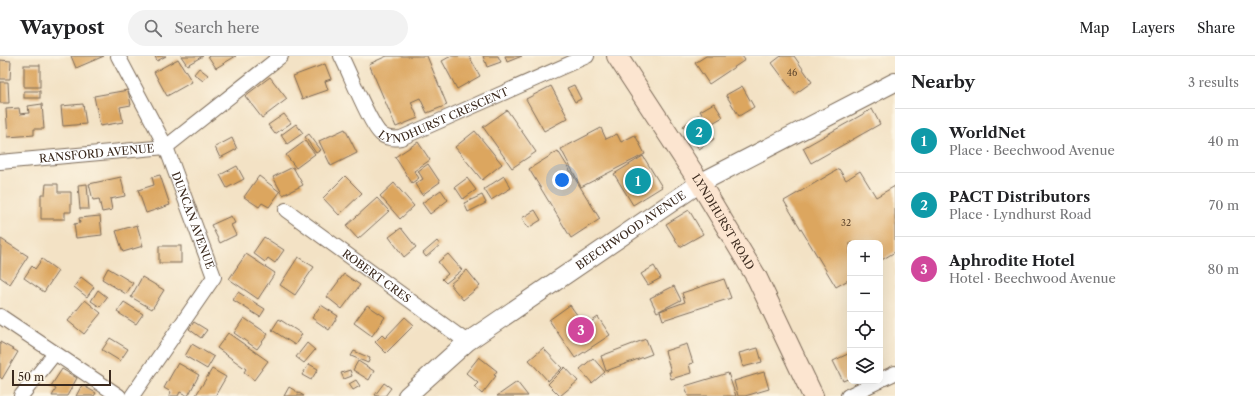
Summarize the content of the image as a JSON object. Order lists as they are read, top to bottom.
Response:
{
  "streets": {
    "main road": ["LYNDHURST ROAD"],
    "street": [
      "LYNDHURST CRESCENT",
      "RANSFORD AVENUE",
      "DUNCAN AVENUE",
      "BEECHWOOD AVENUE",
      "ROBERT CRES"
    ]
  },
  "crossings": [
    ["RANSFORD AVENUE", "DUNCAN AVENUE"],
    ["LYNDHURST ROAD", "BEECHWOOD AVENUE"],
    ["BEECHWOOD AVENUE", "ROBERT CRES"]
  ],
  "house_numbers": ["46", "32"],
  "scale_bar": "50 m",
  "page": {
    "header": "Waypost",
    "search": "Search here",
    "nav": ["Map", "Layers", "Share"],
    "heading": ["Nearby", "3 results"],
    "list": [
      {
        "mark": "1",
        "name": "WorldNet",
        "note": "Place · Beechwood Avenue",
        "value": "40 m"
      },
      {
        "mark": "2",
        "name": "PACT Distributors",
        "note": "Place · Lyndhurst Road",
        "value": "70 m"
      },
      {
        "mark": "3",
        "name": "Aphrodite Hotel",
        "note": "Hotel · Beechwood Avenue",
        "value": "80 m"
      }
    ],
    "pins": ["2", "1", "3"],
    "map_buttons": ["+", "−"],
    "scale": "50 m"
  }
}
